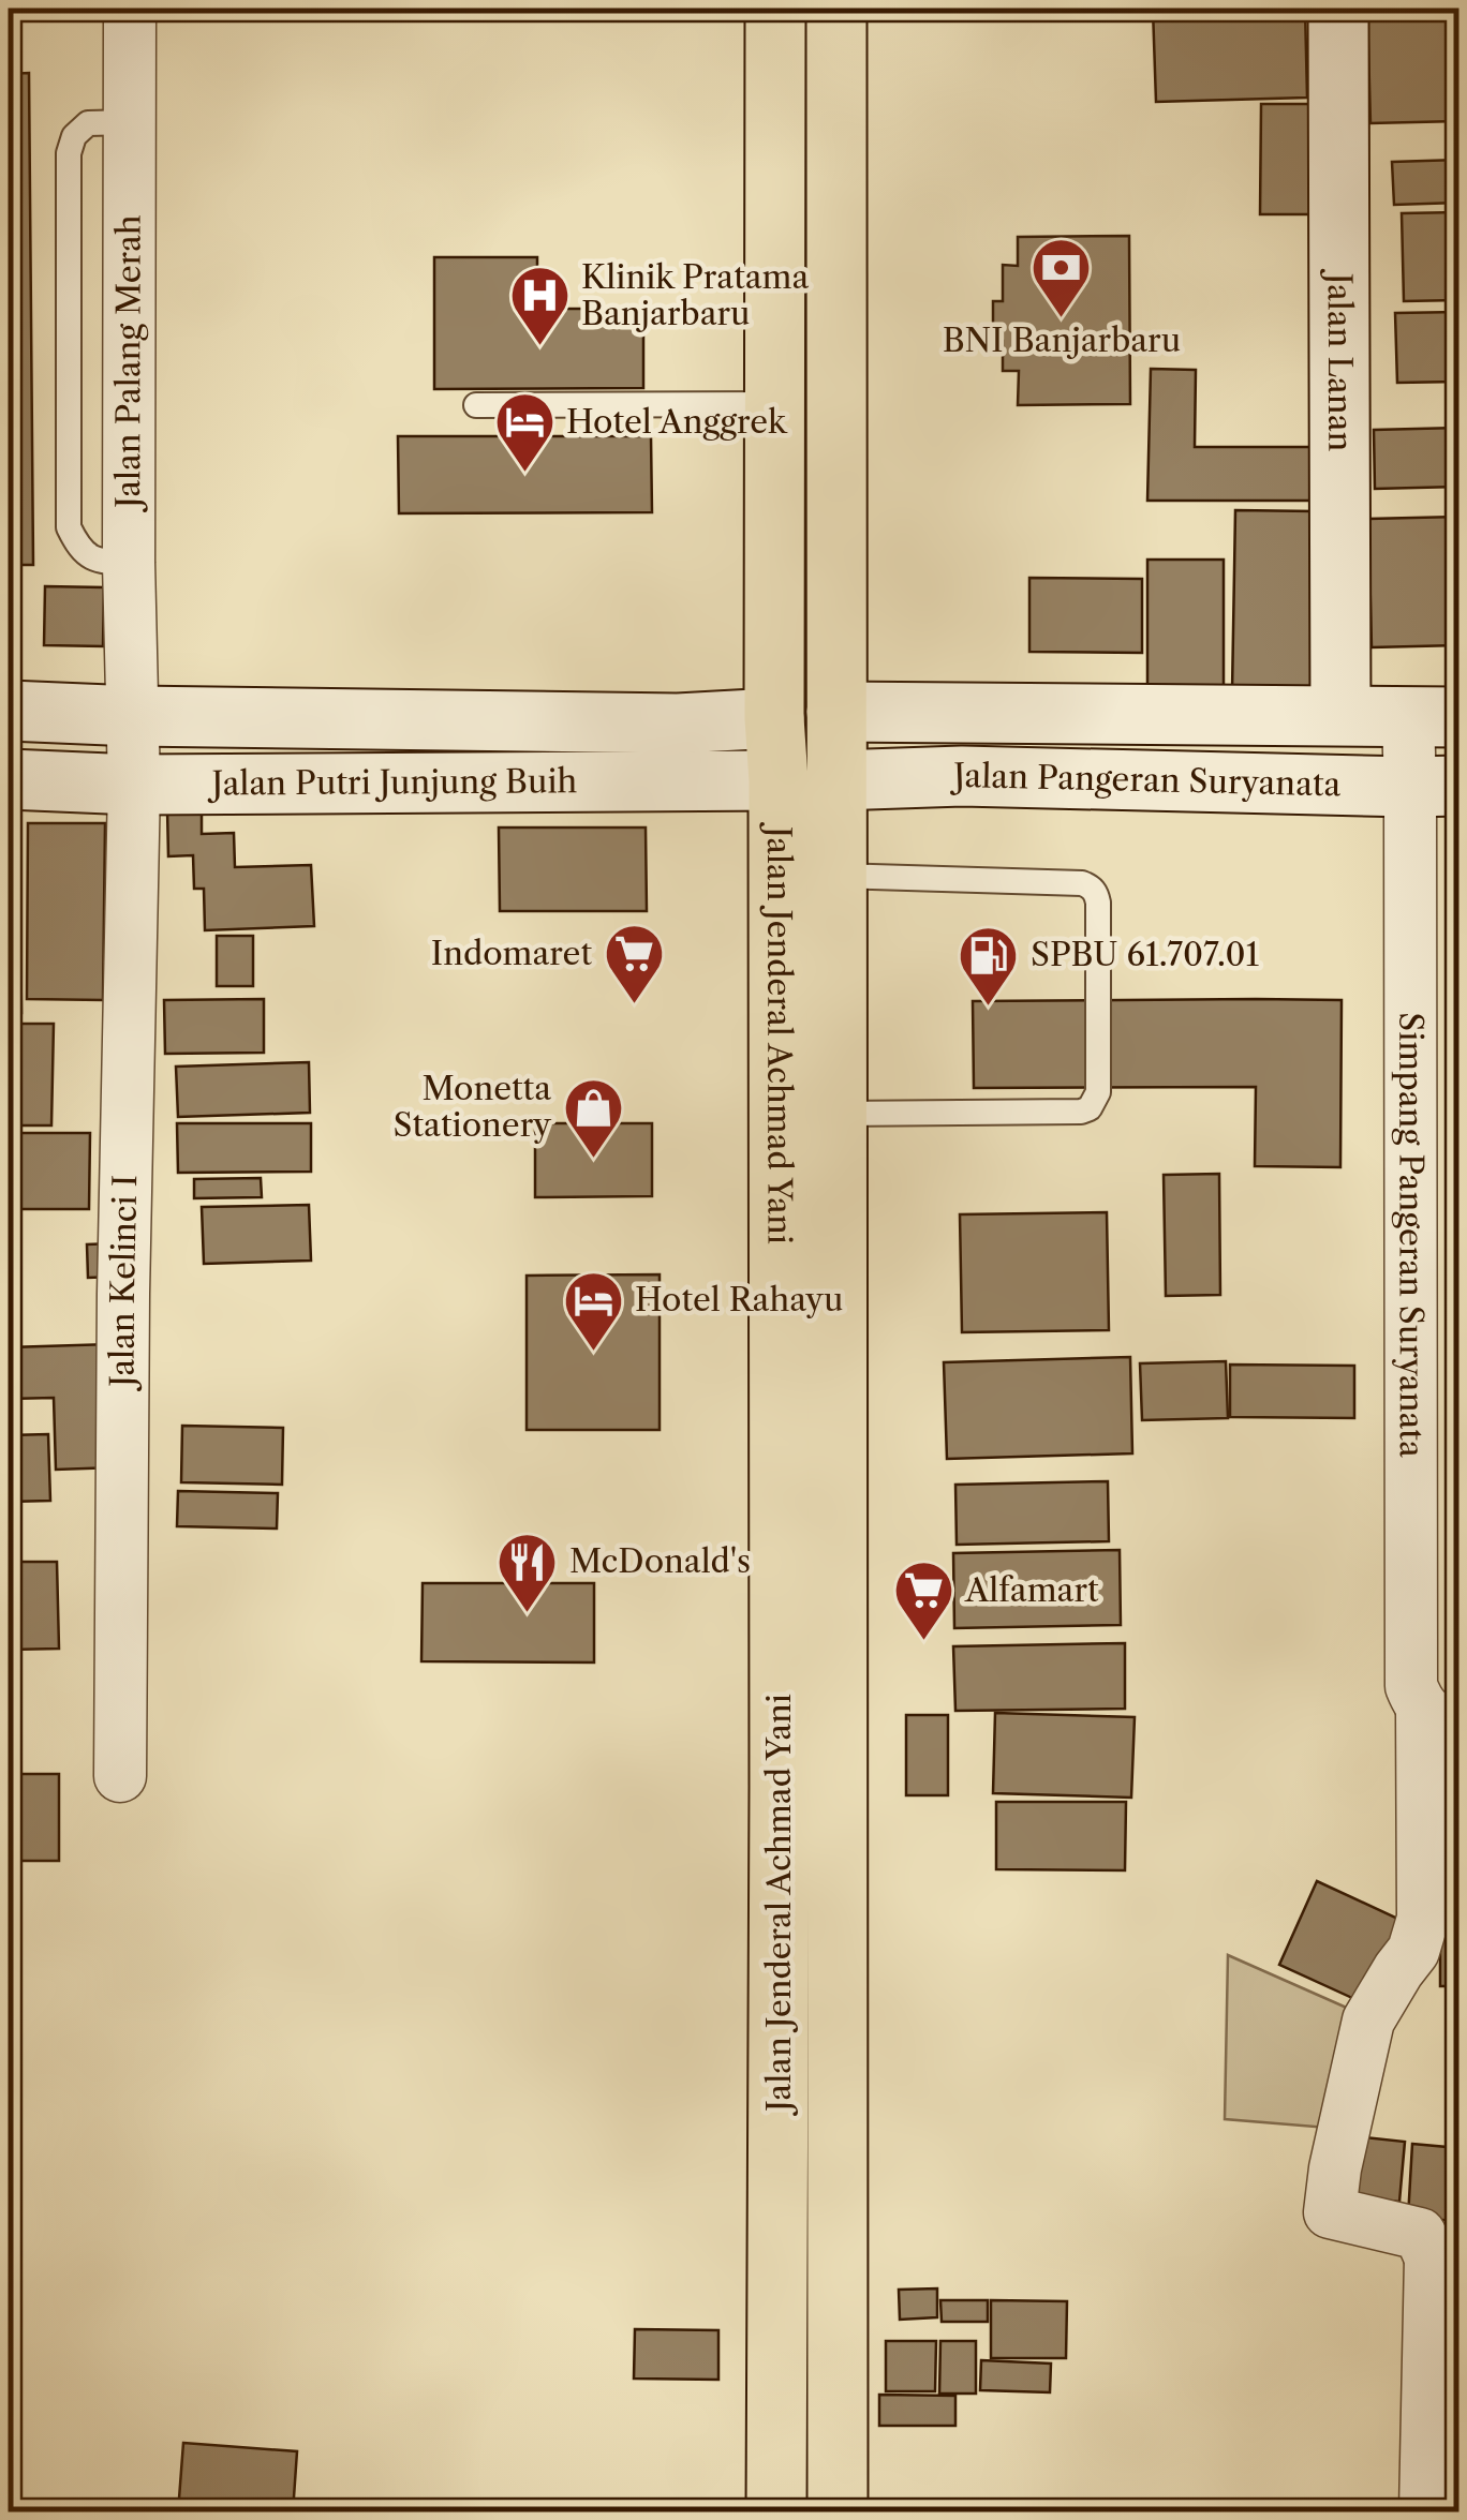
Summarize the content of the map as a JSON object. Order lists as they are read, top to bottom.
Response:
{
  "streets": {
    "highway": ["Jalan Jenderal Achmad Yani"],
    "street": [
      "Jalan Lanan",
      "Jalan Palang Merah",
      "Jalan Pangeran Suryanata",
      "Jalan Putri Junjung Buih",
      "Simpang Pangeran Suryanata",
      "Jalan Kelinci I"
    ]
  },
  "crossings": [
    ["Jalan Lanan", "Jalan Pangeran Suryanata"],
    ["Jalan Palang Merah", "Jalan Putri Junjung Buih"],
    ["Jalan Palang Merah", "Jalan Kelinci I"],
    ["Jalan Pangeran Suryanata", "Jalan Jenderal Achmad Yani"],
    ["Jalan Pangeran Suryanata", "Simpang Pangeran Suryanata"],
    ["Jalan Putri Junjung Buih", "Jalan Jenderal Achmad Yani"],
    ["Jalan Putri Junjung Buih", "Jalan Kelinci I"]
  ],
  "places": {
    "bank": ["BNI Banjarbaru"],
    "hospital": ["Klinik Pratama Banjarbaru"],
    "hotel": ["Hotel Anggrek", "Hotel Rahayu"],
    "supermarket": ["Indomaret", "Alfamart"],
    "fuel station": ["SPBU 61.707.01"],
    "shop": ["Monetta Stationery"],
    "restaurant": ["McDonald's"]
  }
}
